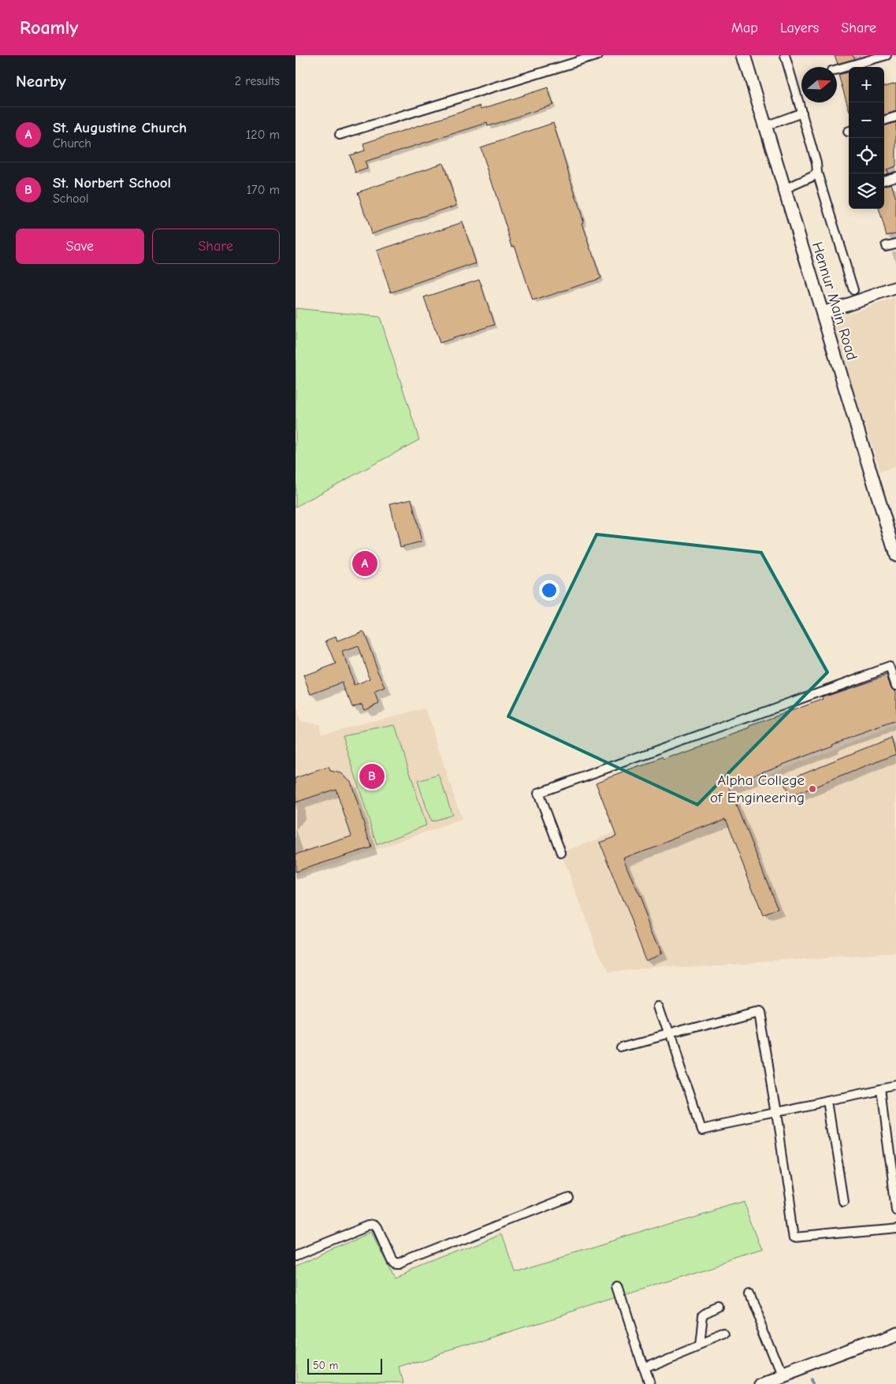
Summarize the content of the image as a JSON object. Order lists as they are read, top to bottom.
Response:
{
  "streets": {
    "main road": ["Hennur Main Road"]
  },
  "places": ["Alpha College of Engineering"],
  "scale_bar": "50 m",
  "north": "right",
  "page": {
    "header": "Roamly",
    "nav": ["Map", "Layers", "Share"],
    "heading": ["Nearby", "2 results"],
    "map_buttons": ["+", "−"],
    "list": [
      {
        "mark": "A",
        "name": "St. Augustine Church",
        "note": "Church",
        "value": "120 m"
      },
      {
        "mark": "B",
        "name": "St. Norbert School",
        "note": "School",
        "value": "170 m"
      }
    ],
    "buttons": ["Save", "Share"],
    "pins": ["A", "B"],
    "scale": "50 m"
  }
}
